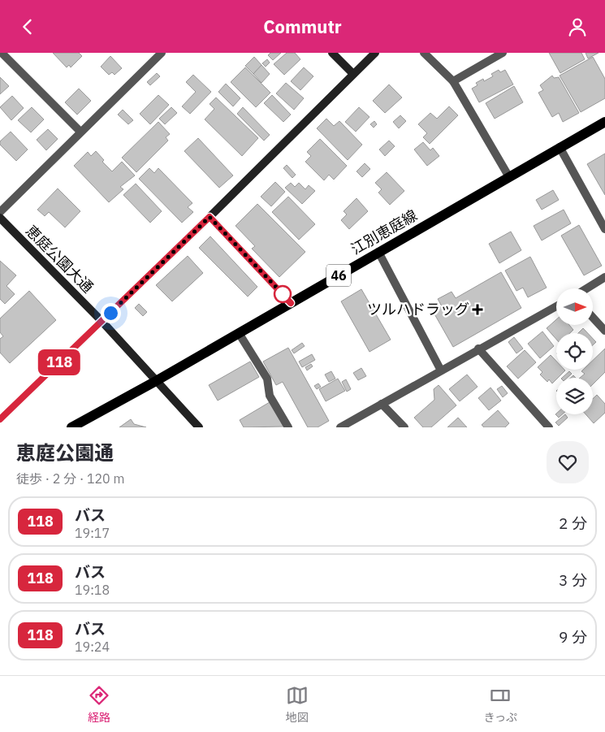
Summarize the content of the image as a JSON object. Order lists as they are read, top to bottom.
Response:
{
  "streets": {
    "main road": ["江別恵庭線", "46"],
    "street": ["恵庭公園大通"]
  },
  "crossings": [
    ["江別恵庭線", "恵庭公園大通"]
  ],
  "places": {
    "health": ["ツルハドラッグ"]
  },
  "lines": ["bus line 118"],
  "north": "right",
  "page": {
    "header": "Commutr",
    "on_map": "118",
    "heading": ["恵庭公園通", "徒歩 · 2 分 · 120 m"],
    "list": [
      {
        "mark": "118",
        "name": "バス",
        "note": "19:17",
        "value": "2 分"
      },
      {
        "mark": "118",
        "name": "バス",
        "note": "19:18",
        "value": "3 分"
      },
      {
        "mark": "118",
        "name": "バス",
        "note": "19:24",
        "value": "9 分"
      }
    ],
    "tabs": ["経路", "地図", "きっぷ"]
  }
}
